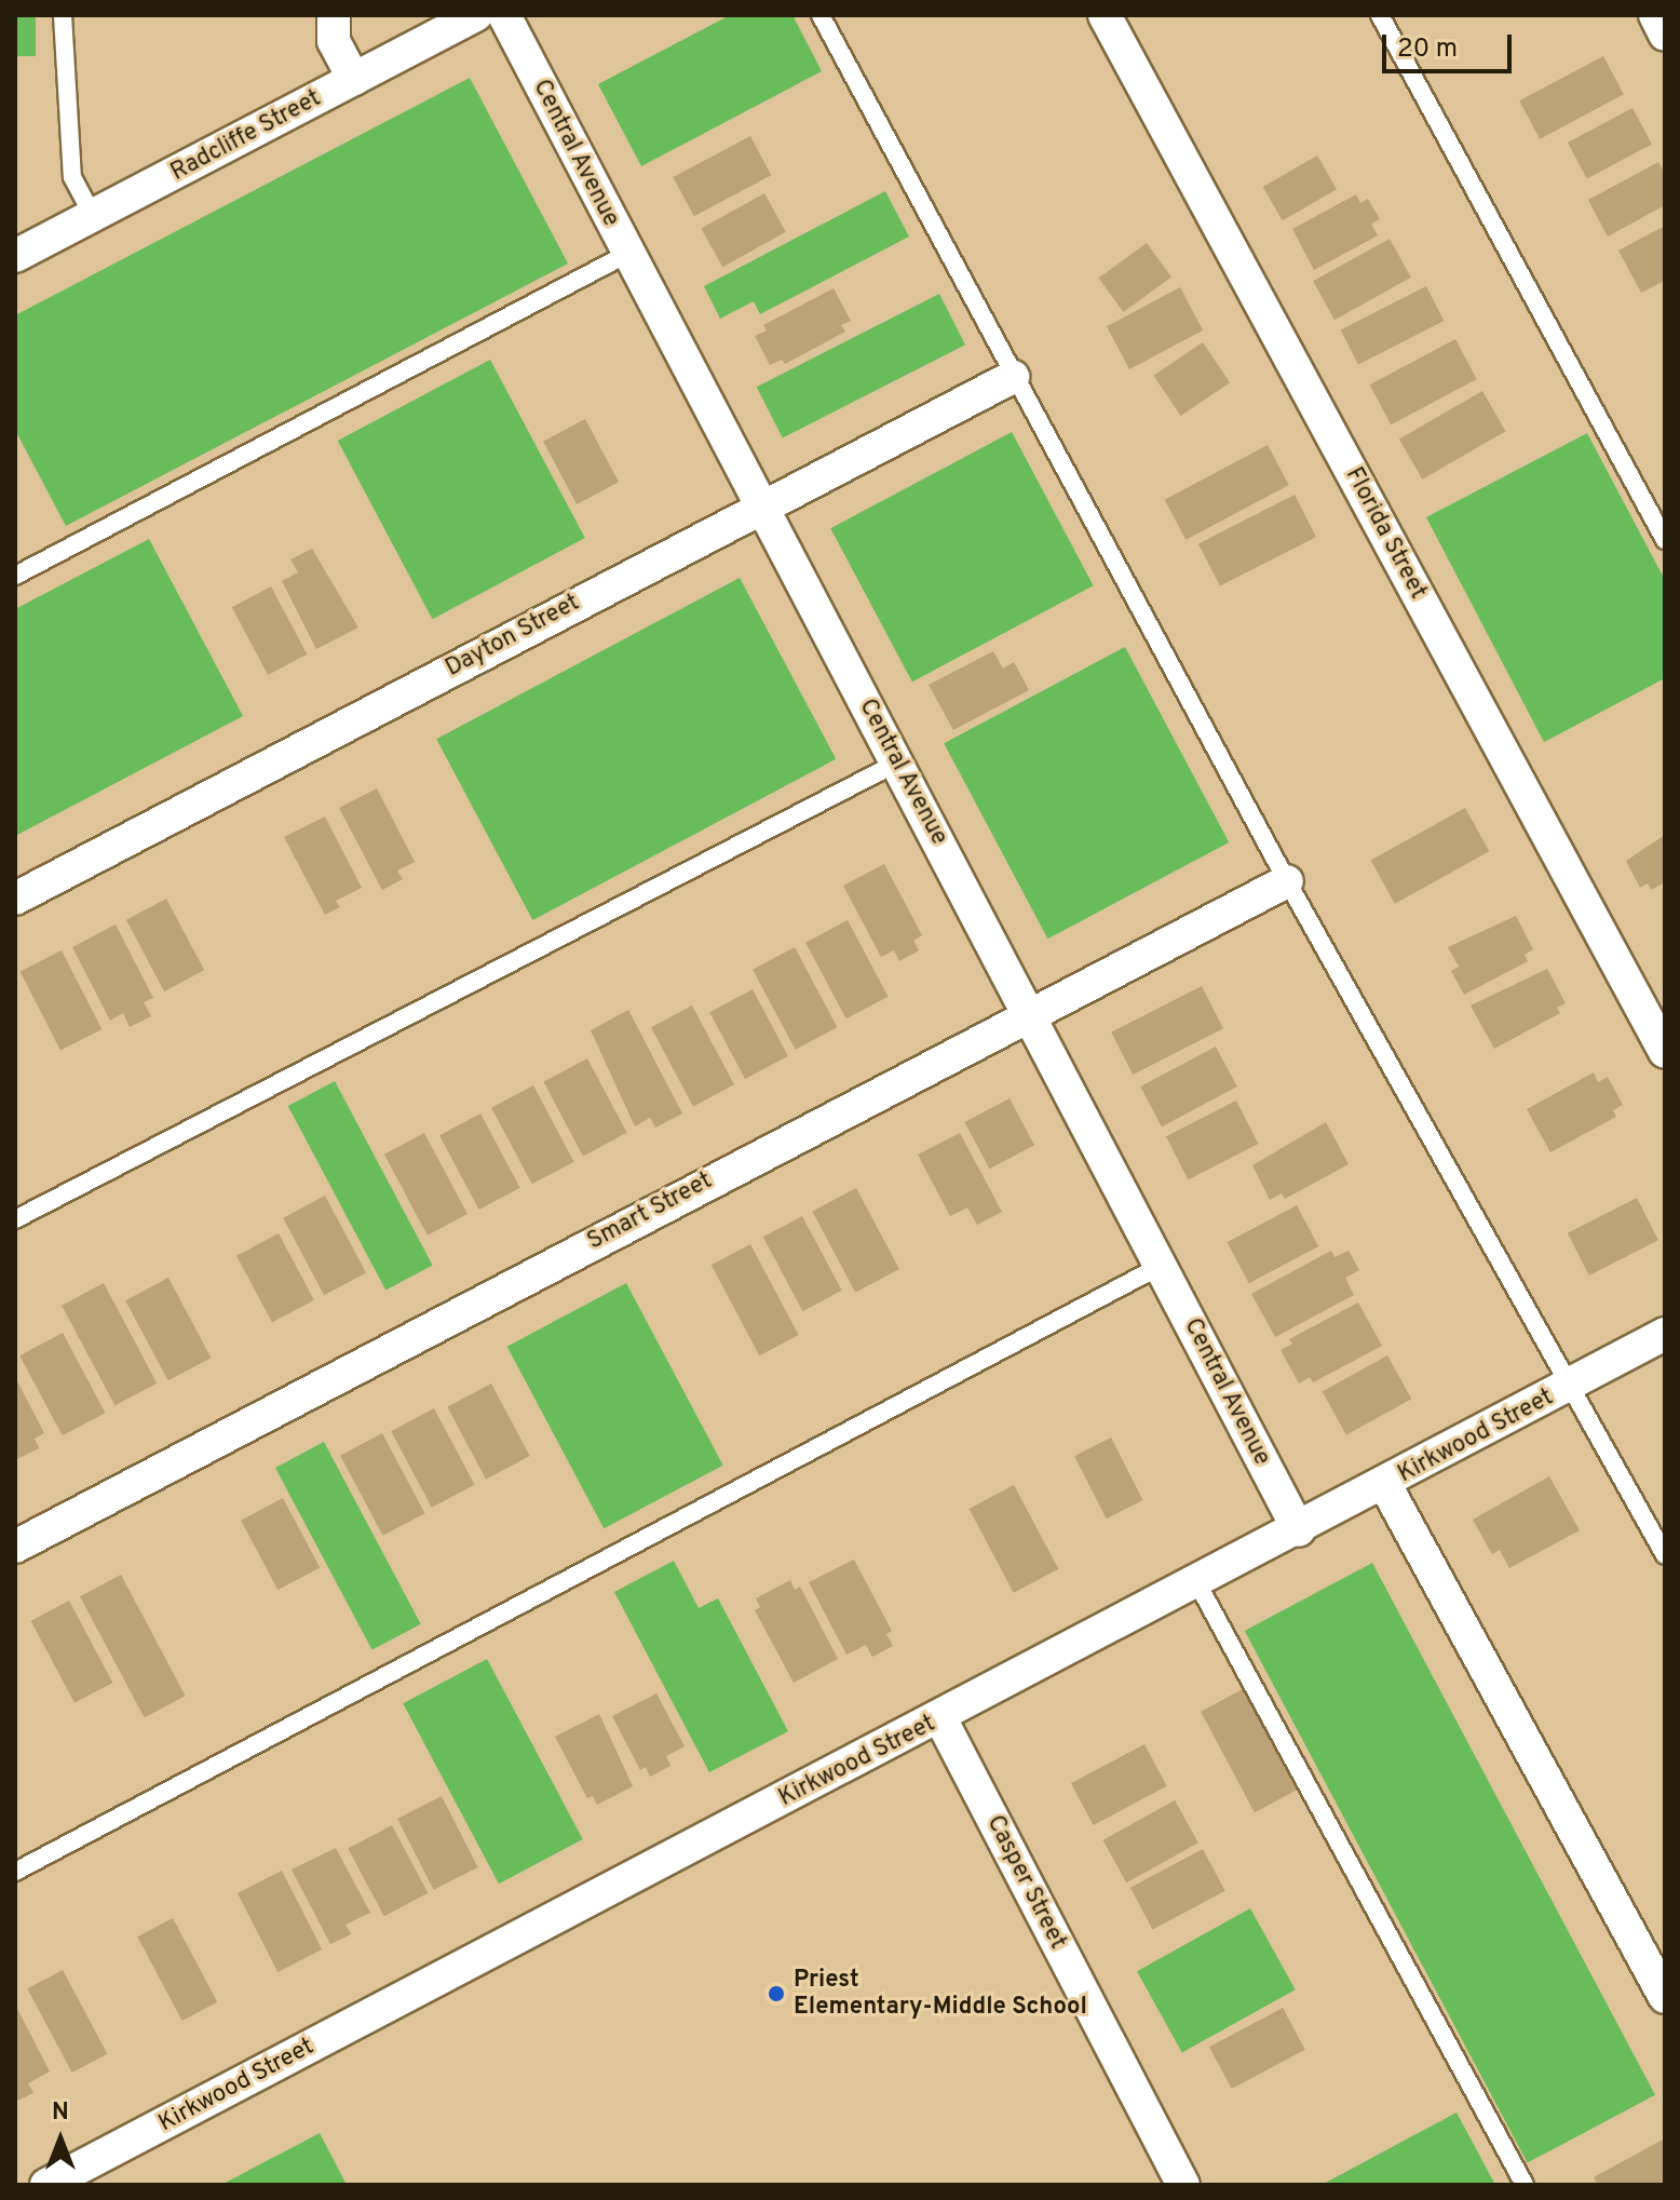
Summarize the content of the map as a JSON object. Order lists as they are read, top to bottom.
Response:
{
  "streets": {
    "street": [
      "Radcliffe Street",
      "Central Avenue",
      "Florida Street",
      "Dayton Street",
      "Smart Street",
      "Kirkwood Street",
      "Casper Street"
    ]
  },
  "crossings": [
    ["Central Avenue", "Dayton Street"],
    ["Central Avenue", "Smart Street"],
    ["Central Avenue", "Kirkwood Street"],
    ["Kirkwood Street", "Casper Street"]
  ],
  "places": ["Priest Elementary‑Middle School"],
  "scale_bar": "20 m",
  "north": "top"
}
